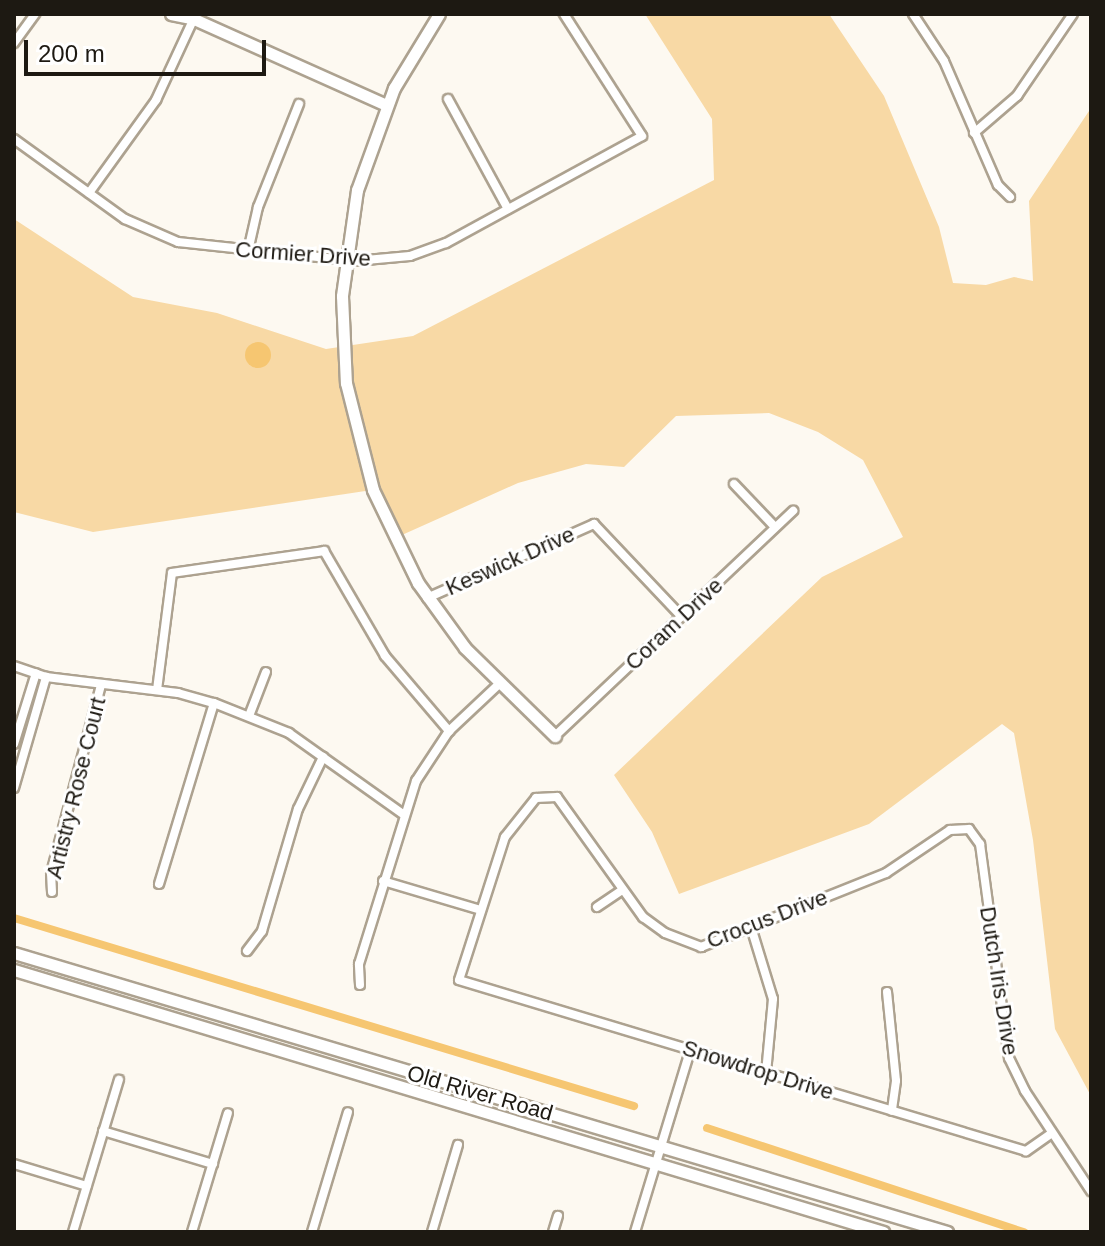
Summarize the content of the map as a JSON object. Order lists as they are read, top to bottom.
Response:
{
  "streets": {
    "main road": ["Old River Road"],
    "street": [
      "Cormier Drive",
      "Keswick Drive",
      "Coram Drive",
      "Artistry Rose Court",
      "Crocus Drive",
      "Dutch Iris Drive",
      "Snowdrop Drive"
    ]
  },
  "crossings": [
    ["Keswick Drive", "Coram Drive"],
    ["Crocus Drive", "Dutch Iris Drive"],
    ["Crocus Drive", "Snowdrop Drive"],
    ["Dutch Iris Drive", "Snowdrop Drive"]
  ],
  "scale_bar": "200 m"
}
